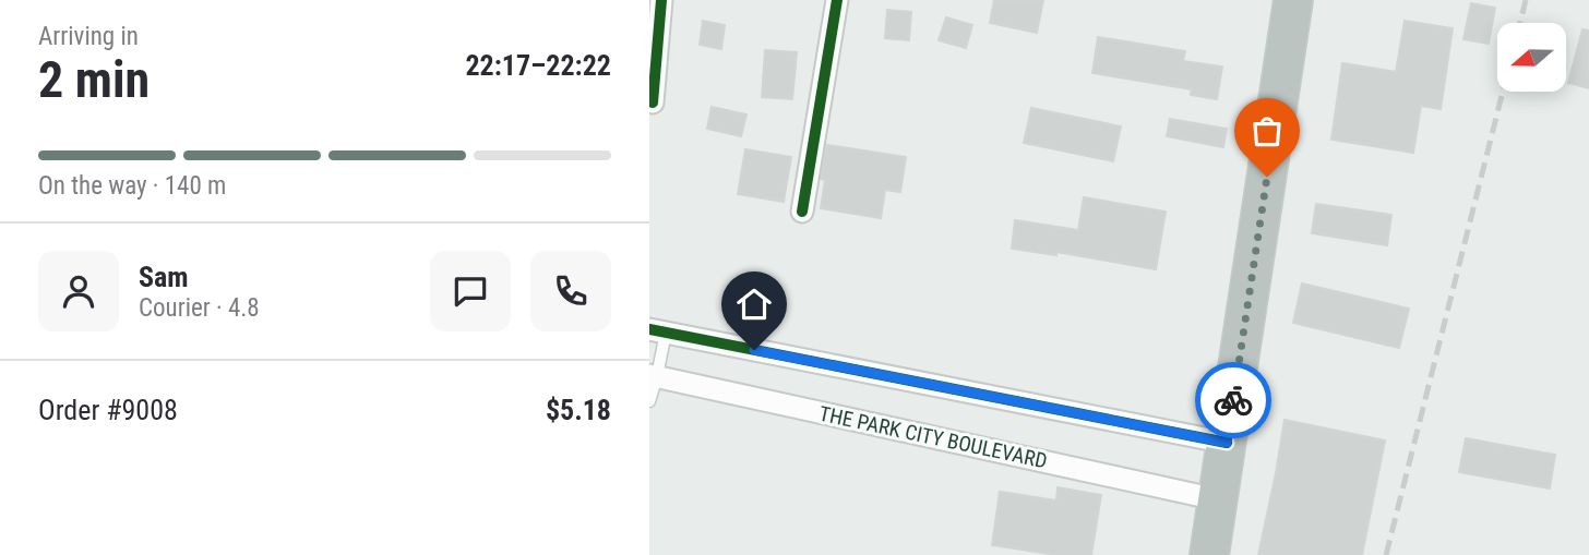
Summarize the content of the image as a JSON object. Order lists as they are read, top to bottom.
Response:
{
  "streets": {
    "street": ["THE PARK CITY BOULEVARD"]
  },
  "north": "left",
  "page": {
    "heading": ["2 min", "Arriving in", "22:17–22:22"],
    "panel": [
      "Sam",
      "Courier · 4.8",
      "Order #9008",
      "$5.18"
    ],
    "bar": "On the way · 140 m"
  }
}
